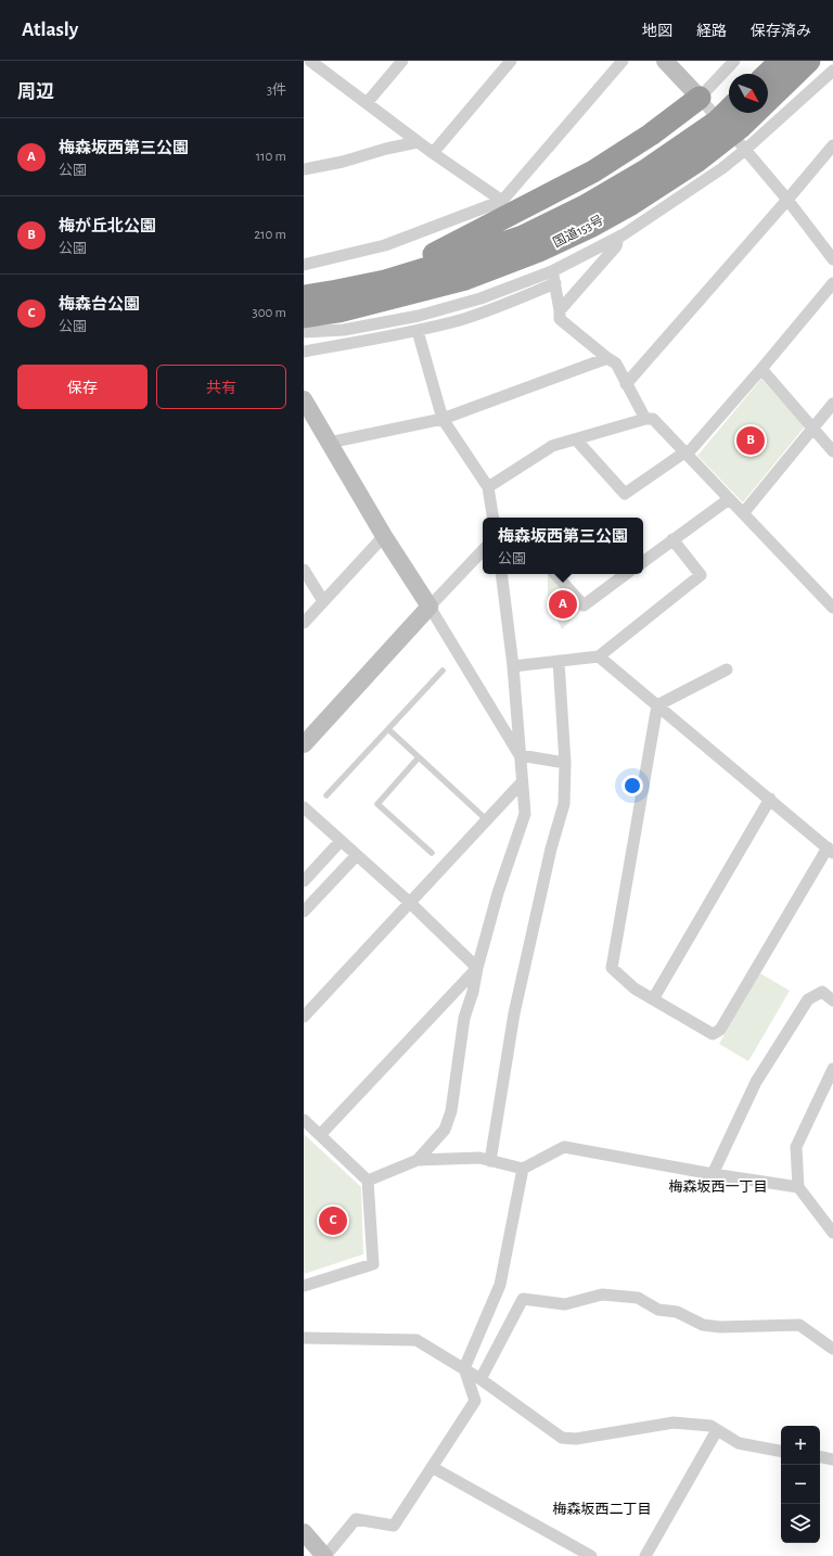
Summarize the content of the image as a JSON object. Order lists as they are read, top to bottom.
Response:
{
  "streets": {
    "highway": ["国道153号"]
  },
  "districts": ["梅森坂西一丁目", "梅森坂西二丁目"],
  "north": "bottom right",
  "page": {
    "header": "Atlasly",
    "nav": ["地図", "経路", "保存済み"],
    "heading": ["周辺", "3件"],
    "list": [
      {
        "mark": "A",
        "name": "梅森坂西第三公園",
        "note": "公園",
        "value": "110 m"
      },
      {
        "mark": "B",
        "name": "梅が丘北公園",
        "note": "公園",
        "value": "210 m"
      },
      {
        "mark": "C",
        "name": "梅森台公園",
        "note": "公園",
        "value": "300 m"
      }
    ],
    "buttons": ["保存", "共有"],
    "pins": ["B", "A", "C"],
    "popup": ["梅森坂西第三公園", "公園"],
    "map_buttons": ["+", "−"]
  }
}
